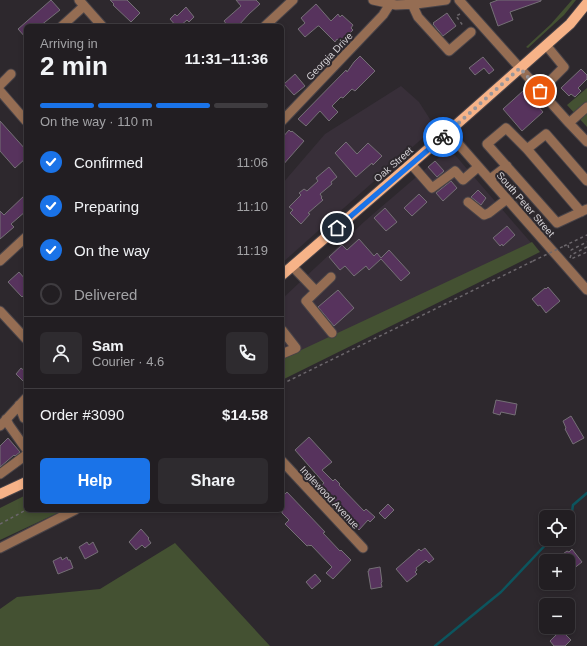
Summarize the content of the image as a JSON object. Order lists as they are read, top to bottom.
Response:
{
  "streets": {
    "main road": ["Oak Street"],
    "street": ["Georgia Drive", "South Peter Street", "Inglewood Avenue"]
  },
  "crossings": [
    ["Oak Street", "South Peter Street"]
  ],
  "page": {
    "heading": ["2 min", "Arriving in", "11:31–11:36"],
    "panel": [
      "Sam",
      "Courier · 4.6",
      "Order #3090",
      "$14.58"
    ],
    "bar": "On the way · 110 m",
    "list": [
      ["Confirmed", "11:06"],
      ["Preparing", "11:10"],
      ["On the way", "11:19"],
      "Delivered"
    ],
    "buttons": ["Help", "Share"],
    "map_buttons": ["+", "−"]
  }
}
